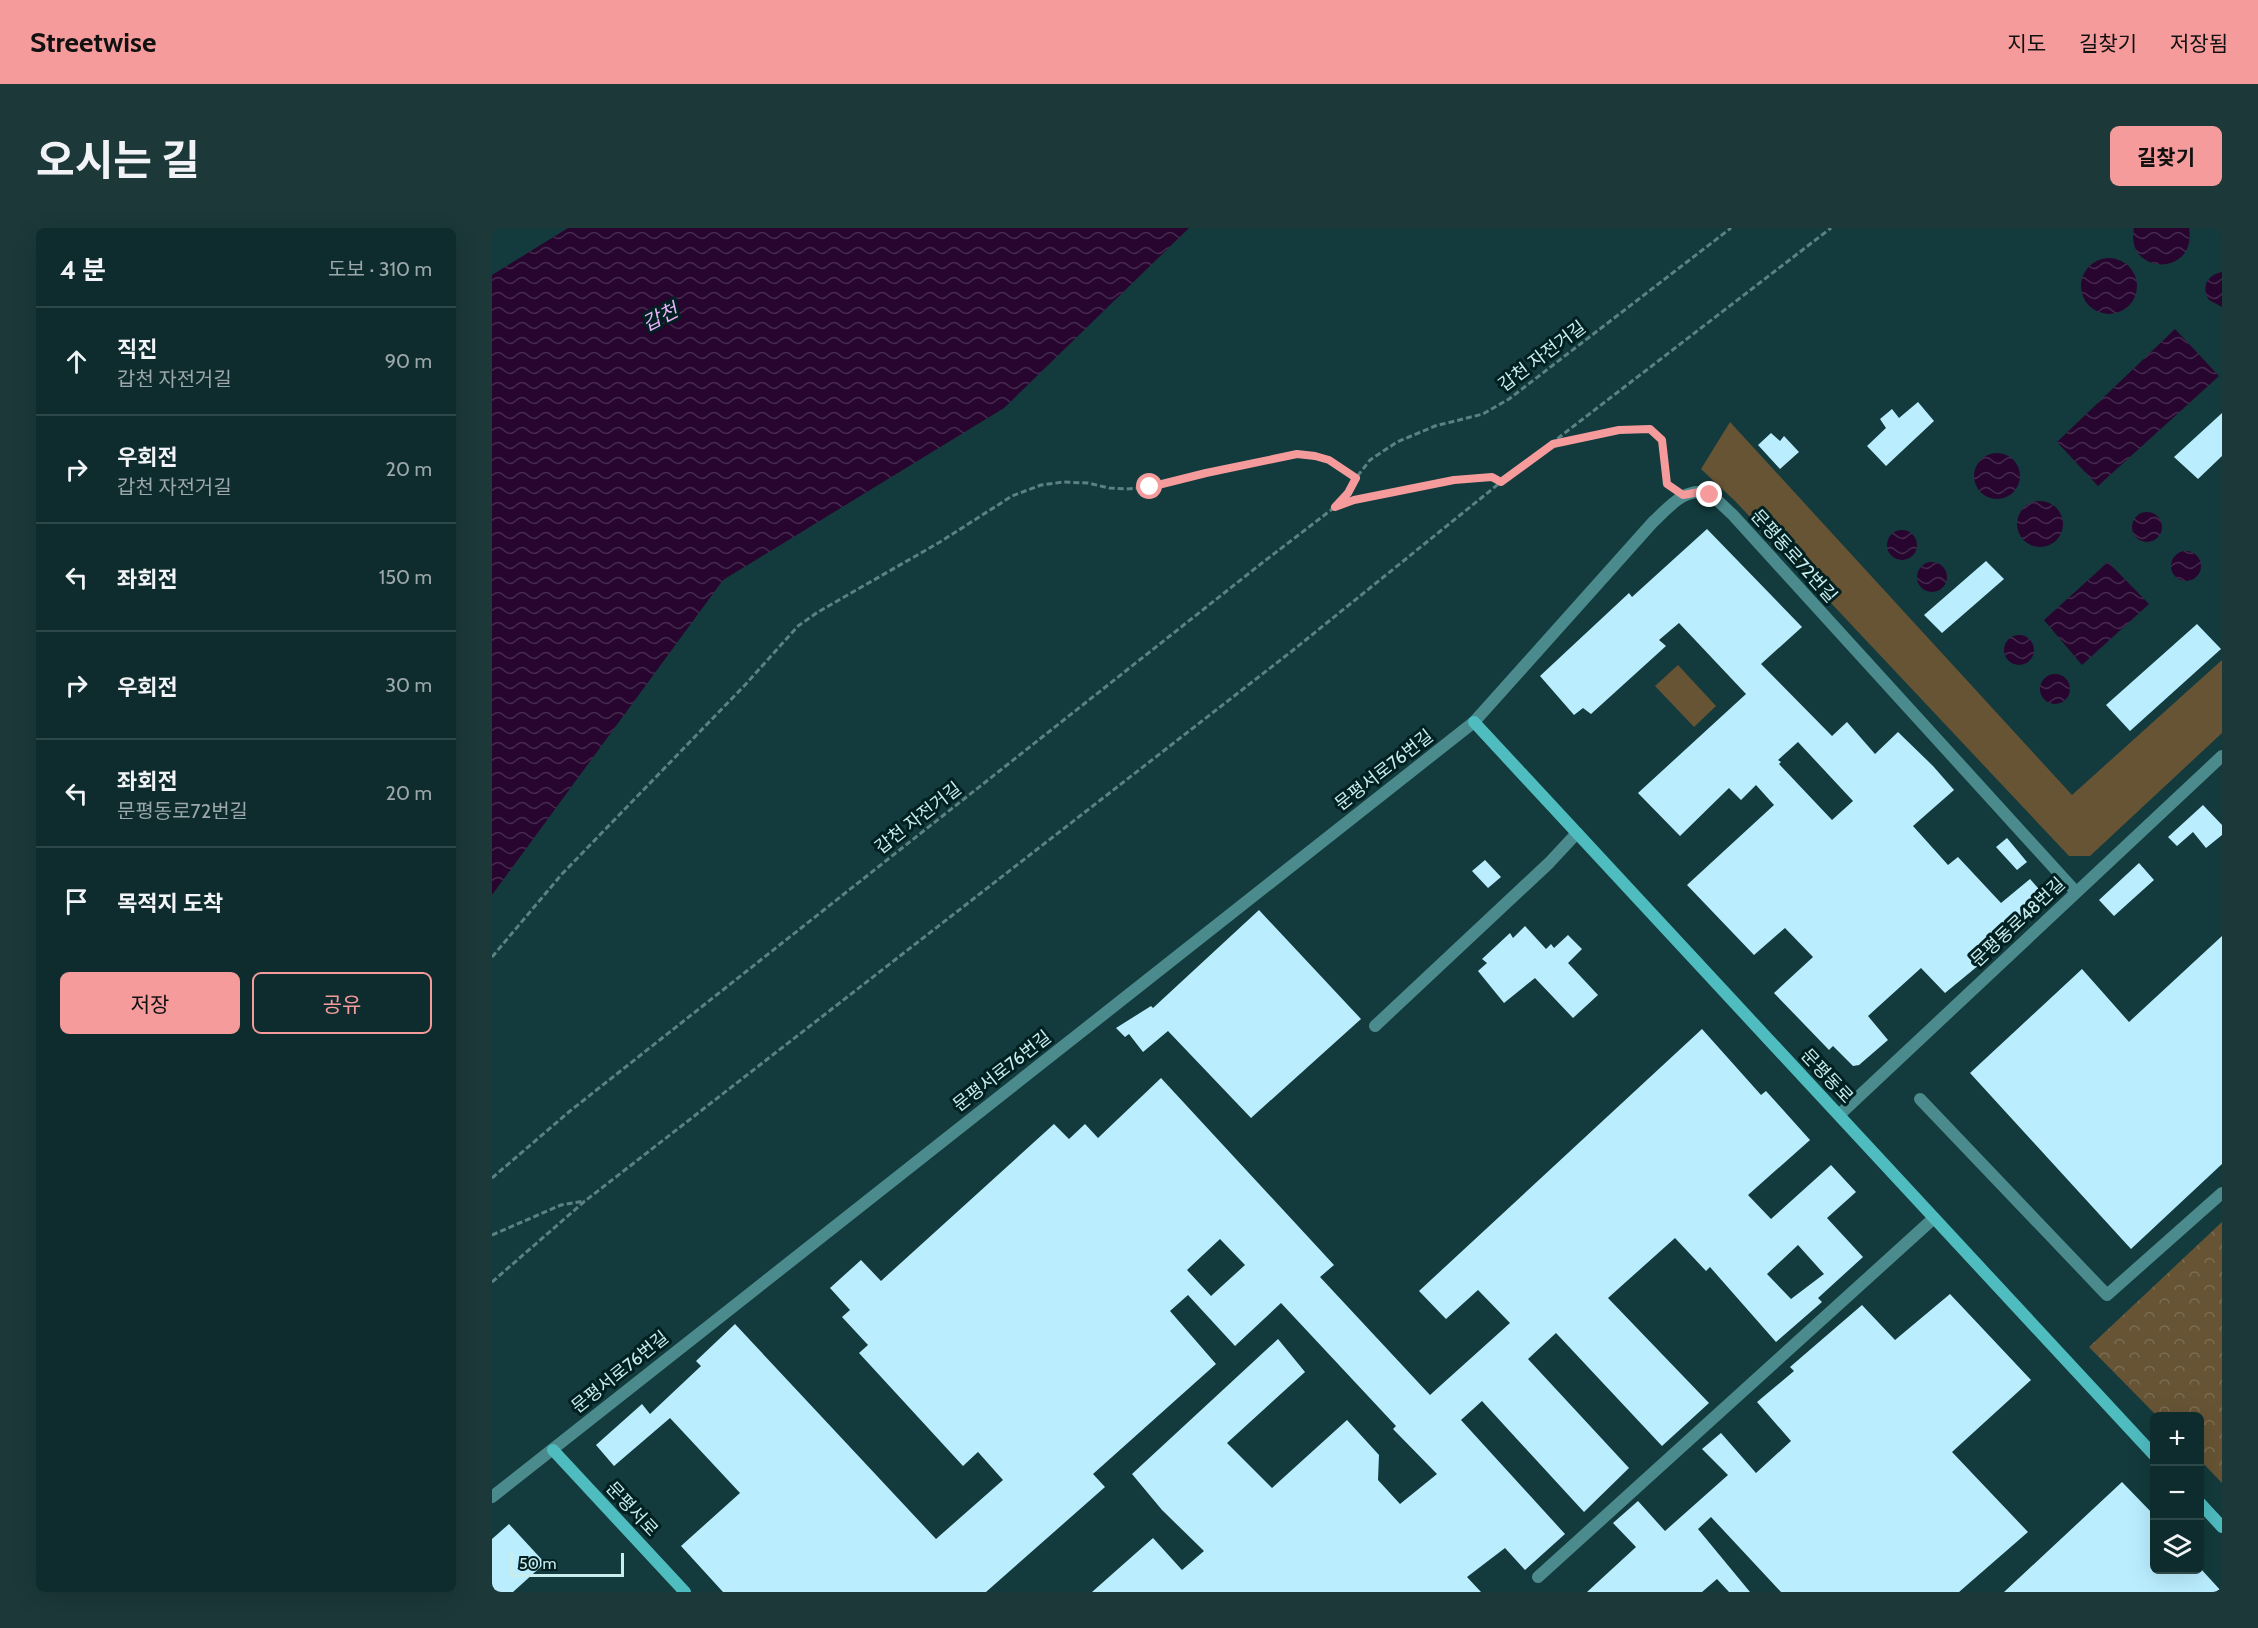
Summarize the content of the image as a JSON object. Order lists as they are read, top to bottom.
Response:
{
  "streets": {
    "main road": ["문평동로", "문평서로"],
    "street": ["문평동로72번길", "문평서로76번길", "문평동로48번길"],
    "path": ["갑천 자전거길"]
  },
  "crossings": [
    ["문평동로72번길", "문평동로48번길"],
    ["문평서로76번길", "문평동로"],
    ["문평서로76번길", "문평서로"],
    ["문평동로48번길", "문평동로"]
  ],
  "water": ["갑천"],
  "scale_bar": "50 m",
  "page": {
    "header": "Streetwise",
    "nav": ["지도", "길찾기", "저장됨"],
    "title": "오시는 길",
    "buttons": [
      "길찾기",
      ["저장", "공유"]
    ],
    "heading": ["4 분", "도보 · 310 m"],
    "list": [
      ["직진", "갑천 자전거길", "90 m"],
      ["우회전", "갑천 자전거길", "20 m"],
      ["좌회전", "150 m"],
      ["우회전", "30 m"],
      ["좌회전", "문평동로72번길", "20 m"],
      "목적지 도착"
    ],
    "map_buttons": ["+", "−"],
    "scale": "50 m"
  }
}
